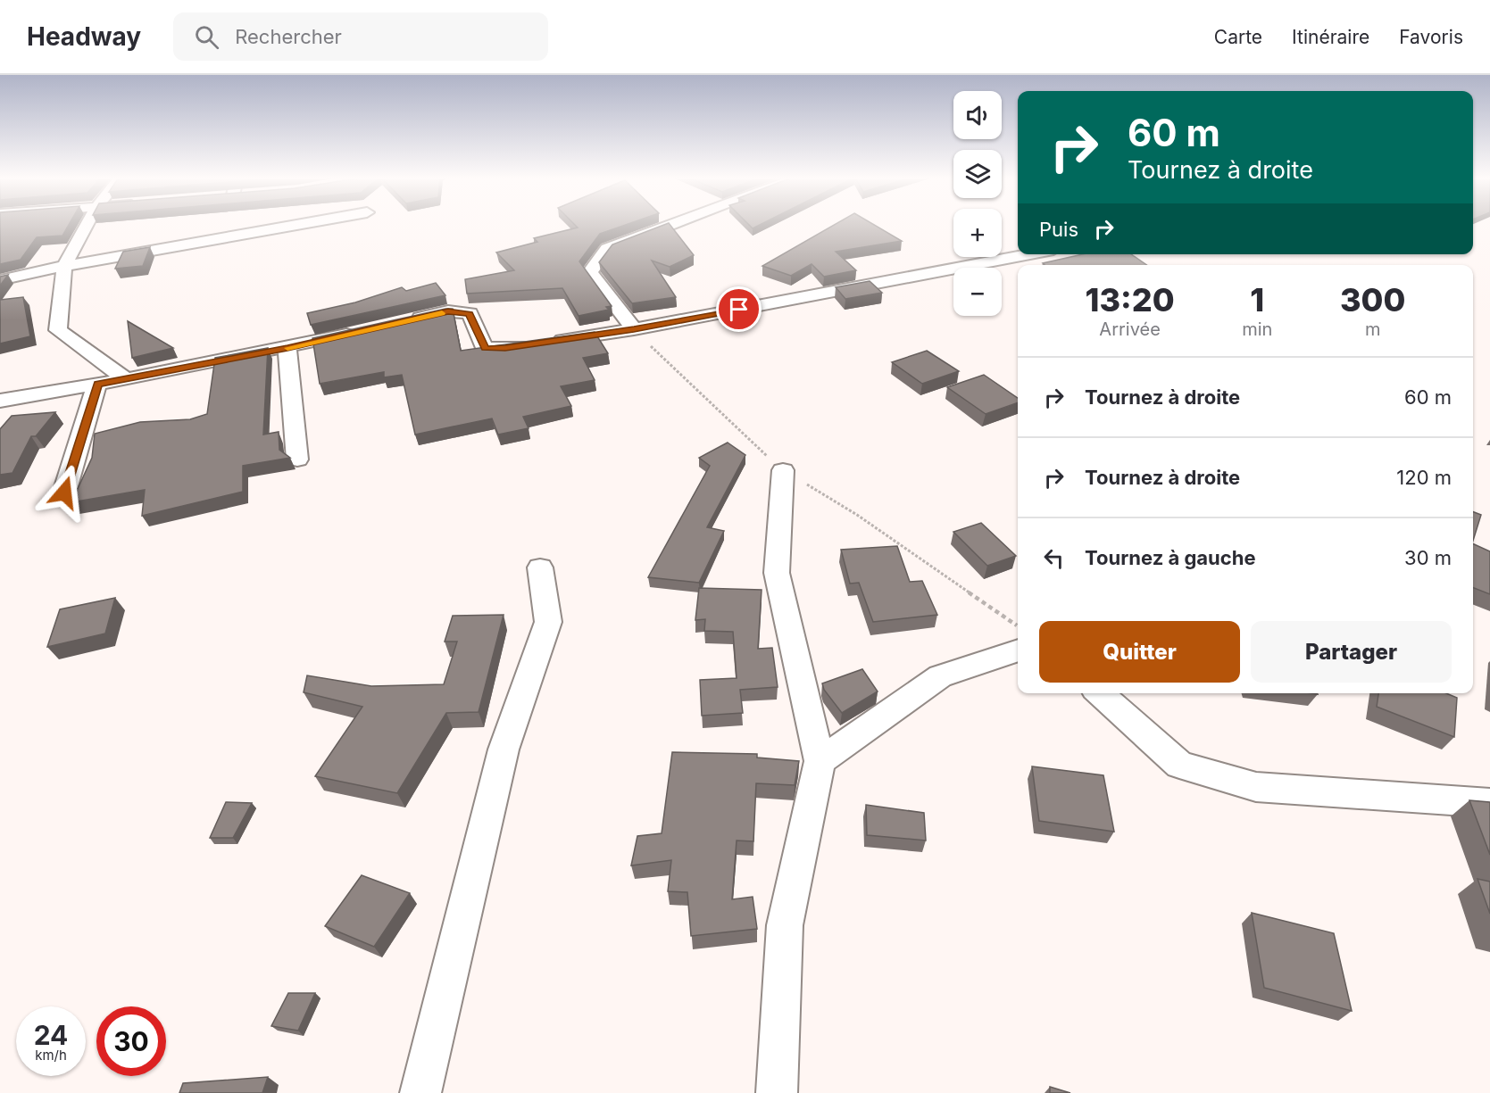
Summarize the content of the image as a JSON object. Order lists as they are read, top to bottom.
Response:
{
  "page": {
    "header": "Headway",
    "search": "Rechercher",
    "nav": ["Carte", "Itinéraire", "Favoris"],
    "map_buttons": ["+", "−"],
    "turn": ["60 m", "Tournez à droite"],
    "then": "Puis",
    "eta": [
      "13:20",
      "Arrivée",
      "1",
      "min",
      "300",
      "m"
    ],
    "list": [
      {
        "name": "Tournez à droite",
        "value": "60 m"
      },
      {
        "name": "Tournez à droite",
        "value": "120 m"
      },
      {
        "name": "Tournez à gauche",
        "value": "30 m"
      }
    ],
    "buttons": ["Quitter", "Partager"],
    "speed": "24 km/h",
    "limit": "30"
  }
}
